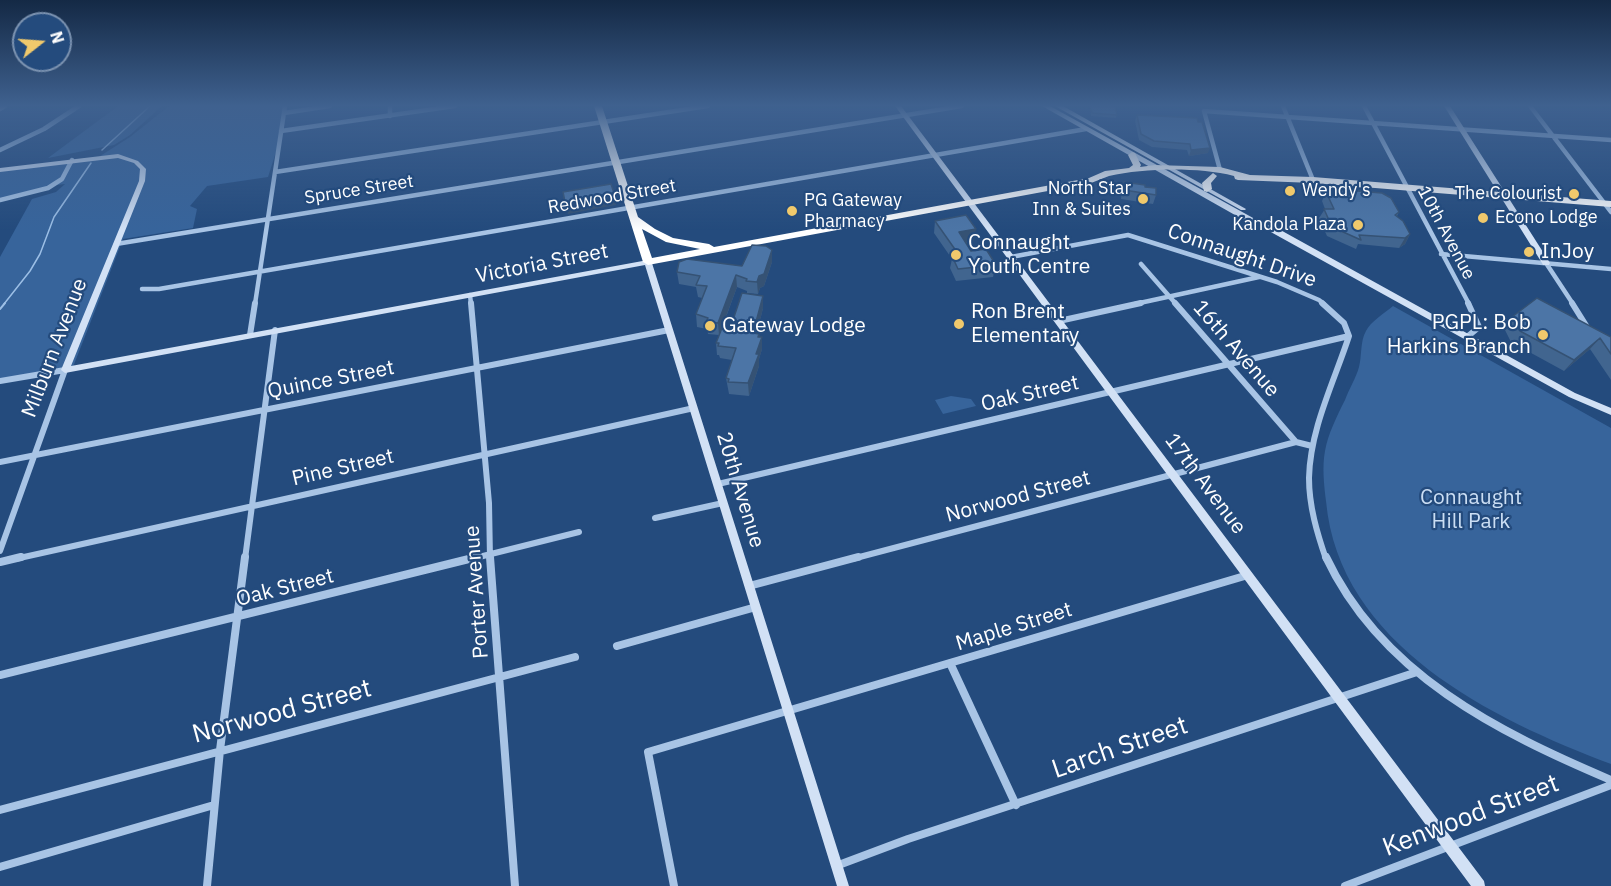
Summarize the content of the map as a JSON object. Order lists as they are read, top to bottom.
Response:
{
  "streets": {
    "highway": ["Victoria Street", "20th Avenue"],
    "street": [
      "Spruce Street",
      "Redwood Street",
      "10th Avenue",
      "Connaught Drive",
      "Milburn Avenue",
      "16th Avenue",
      "Quince Street",
      "Oak Street",
      "Pine Street",
      "17th Avenue",
      "Norwood Street",
      "Porter Avenue",
      "Maple Street",
      "Larch Street",
      "Kenwood Street"
    ]
  },
  "crossings": [
    ["Spruce Street", "Milburn Avenue"],
    ["Spruce Street", "20th Avenue"],
    ["Redwood Street", "17th Avenue"],
    ["Redwood Street", "20th Avenue"],
    ["10th Avenue", "Victoria Street"],
    ["Connaught Drive", "Oak Street"],
    ["Connaught Drive", "17th Avenue"],
    ["Victoria Street", "Milburn Avenue"],
    ["Victoria Street", "17th Avenue"],
    ["Victoria Street", "20th Avenue"],
    ["Victoria Street", "Porter Avenue"],
    ["Milburn Avenue", "Quince Street"],
    ["16th Avenue", "Oak Street"],
    ["16th Avenue", "Norwood Street"],
    ["Quince Street", "20th Avenue"],
    ["Quince Street", "Porter Avenue"],
    ["Oak Street", "17th Avenue"],
    ["Oak Street", "20th Avenue"],
    ["Oak Street", "Porter Avenue"],
    ["Pine Street", "20th Avenue"],
    ["Pine Street", "Porter Avenue"],
    ["17th Avenue", "Norwood Street"],
    ["17th Avenue", "Maple Street"],
    ["17th Avenue", "Larch Street"],
    ["17th Avenue", "Kenwood Street"],
    ["20th Avenue", "Norwood Street"],
    ["20th Avenue", "Maple Street"],
    ["20th Avenue", "Larch Street"],
    ["Norwood Street", "Porter Avenue"]
  ],
  "parks": ["Connaught Hill Park"],
  "places": [
    "Wendy's",
    "The Colourist",
    "North Star Inn & Suites",
    "PG Gateway Pharmacy",
    "Econo Lodge",
    "Kandola Plaza",
    "InJoy",
    "Connaught Youth Centre",
    "Ron Brent Elementary",
    "Gateway Lodge",
    "PGPL: Bob Harkins Branch"
  ],
  "north": "right"
}
